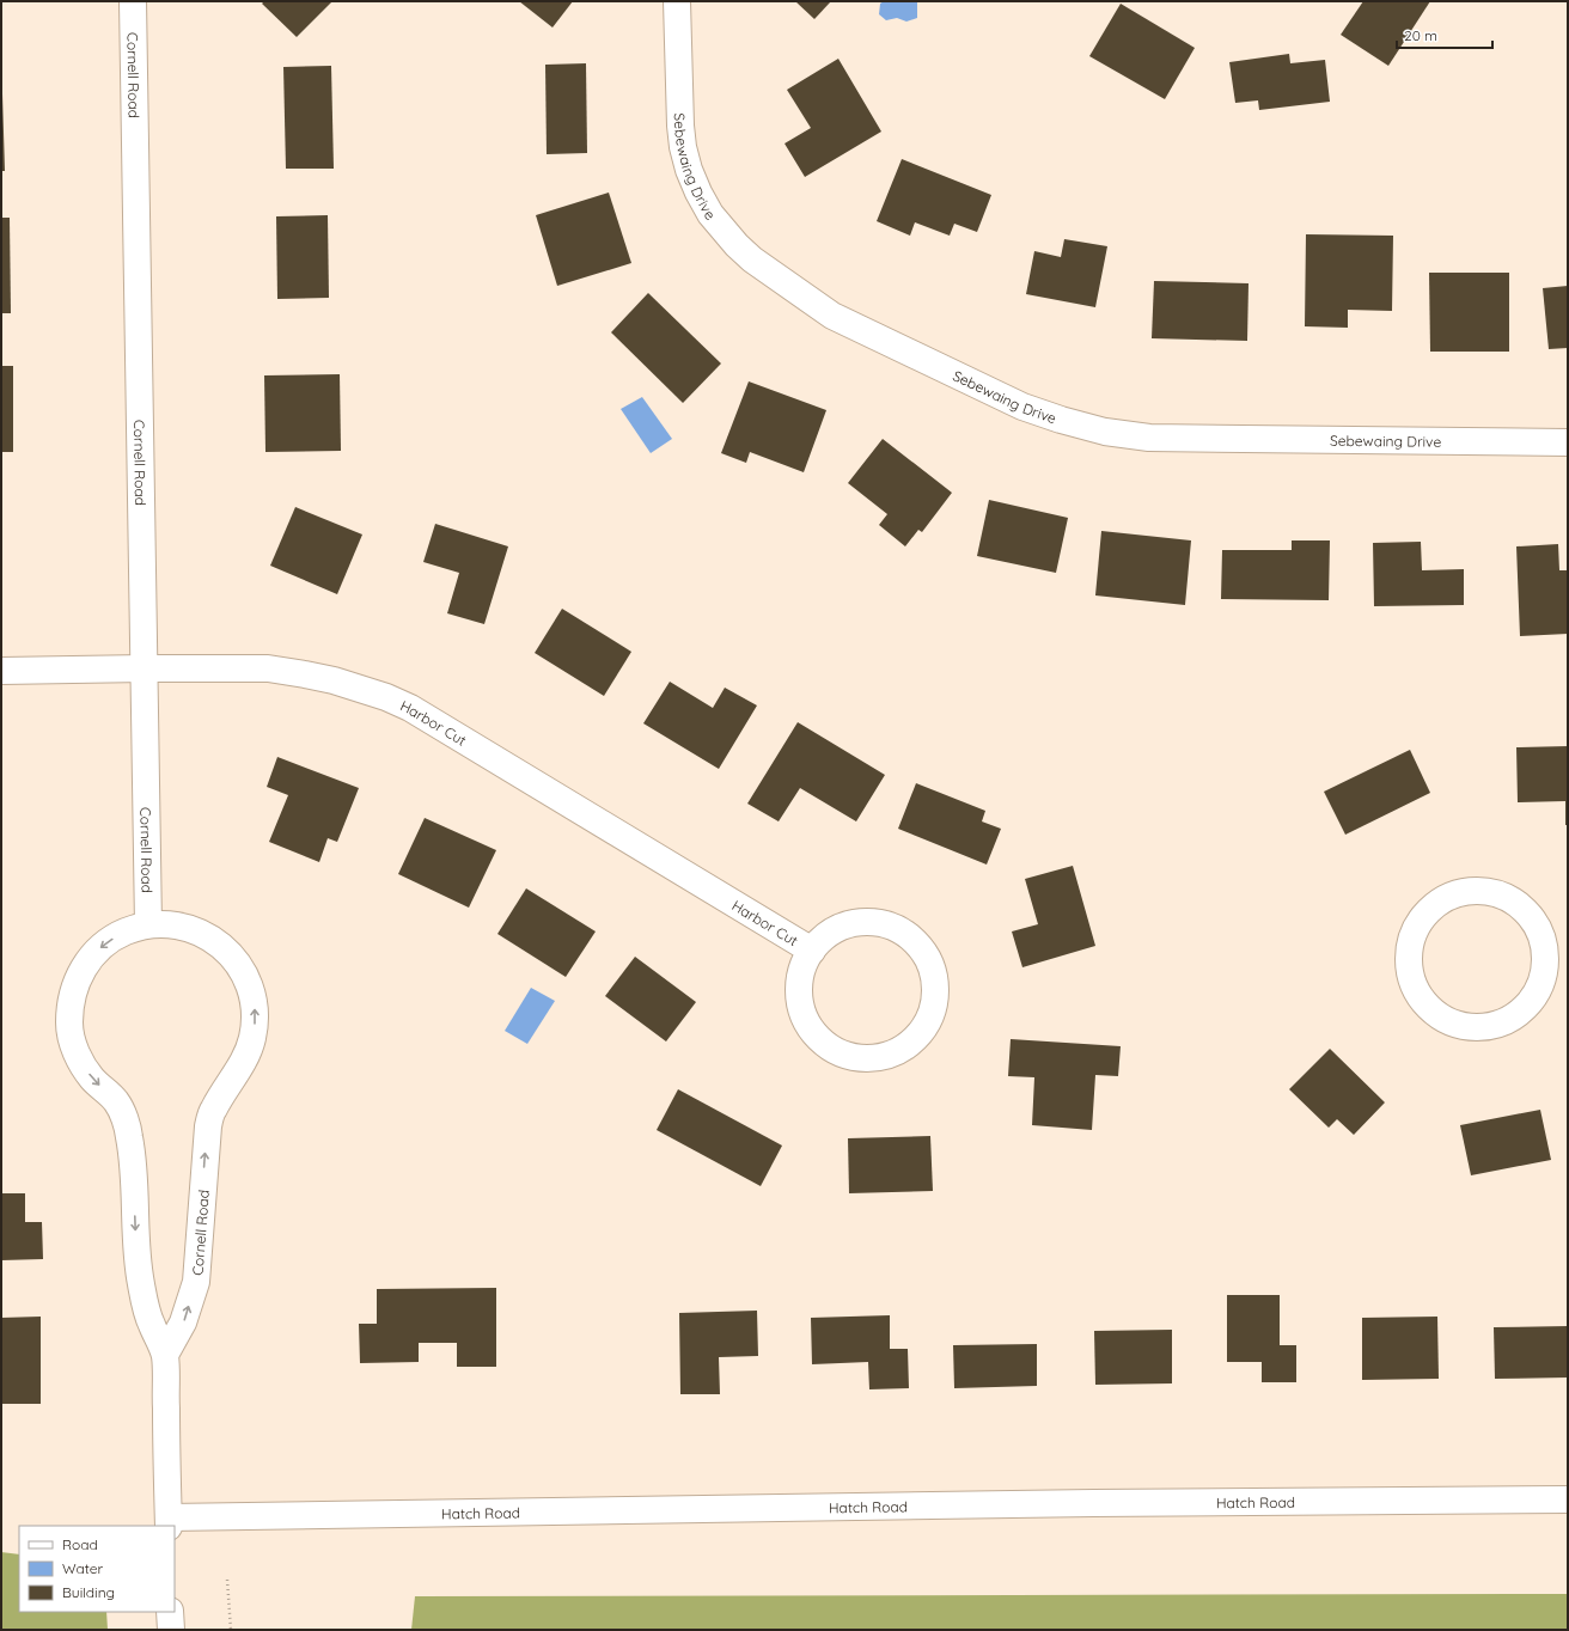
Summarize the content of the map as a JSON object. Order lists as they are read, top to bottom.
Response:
{
  "streets": {
    "street": [
      "Cornell Road",
      "Sebewaing Drive",
      "Harbor Cut",
      "Hatch Road"
    ]
  },
  "crossings": [
    ["Cornell Road", "Harbor Cut"],
    ["Cornell Road", "Hatch Road"]
  ],
  "legend": ["Road", "Water", "Building"],
  "scale_bar": "20 m"
}
